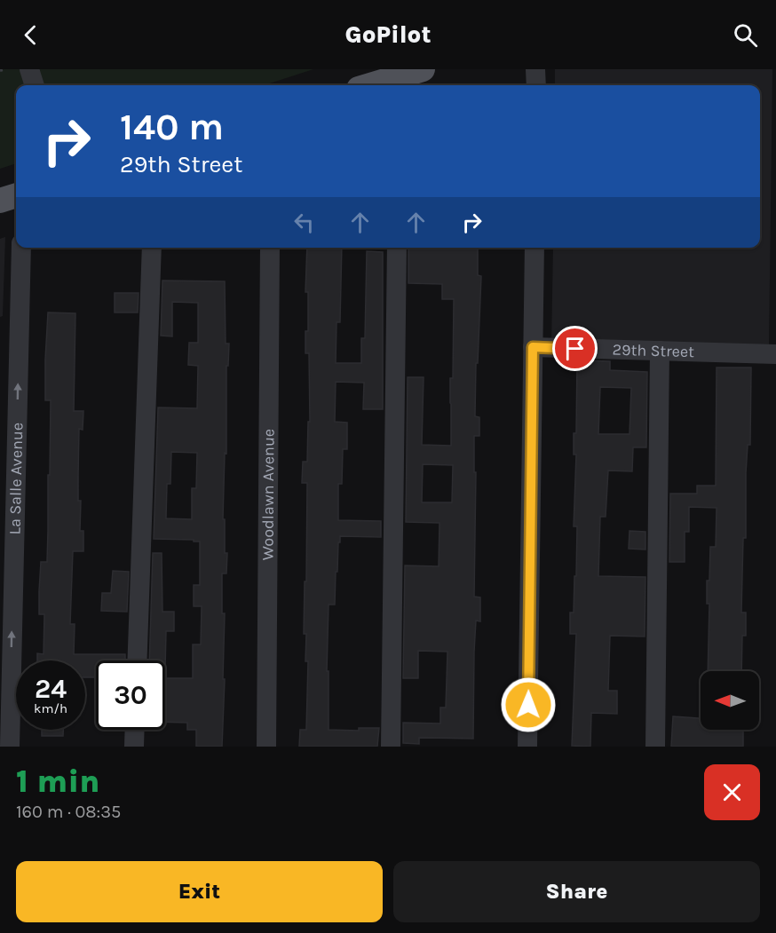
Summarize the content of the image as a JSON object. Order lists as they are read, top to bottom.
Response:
{
  "streets": {
    "street": ["29th Street", "La Salle Avenue", "Woodlawn Avenue"]
  },
  "north": "left",
  "page": {
    "header": "GoPilot",
    "turn": ["140 m", "29th Street"],
    "speed": "24 km/h",
    "limit": "30",
    "heading": ["1 min", "160 m · 08:35"],
    "buttons": ["Exit", "Share"]
  }
}
